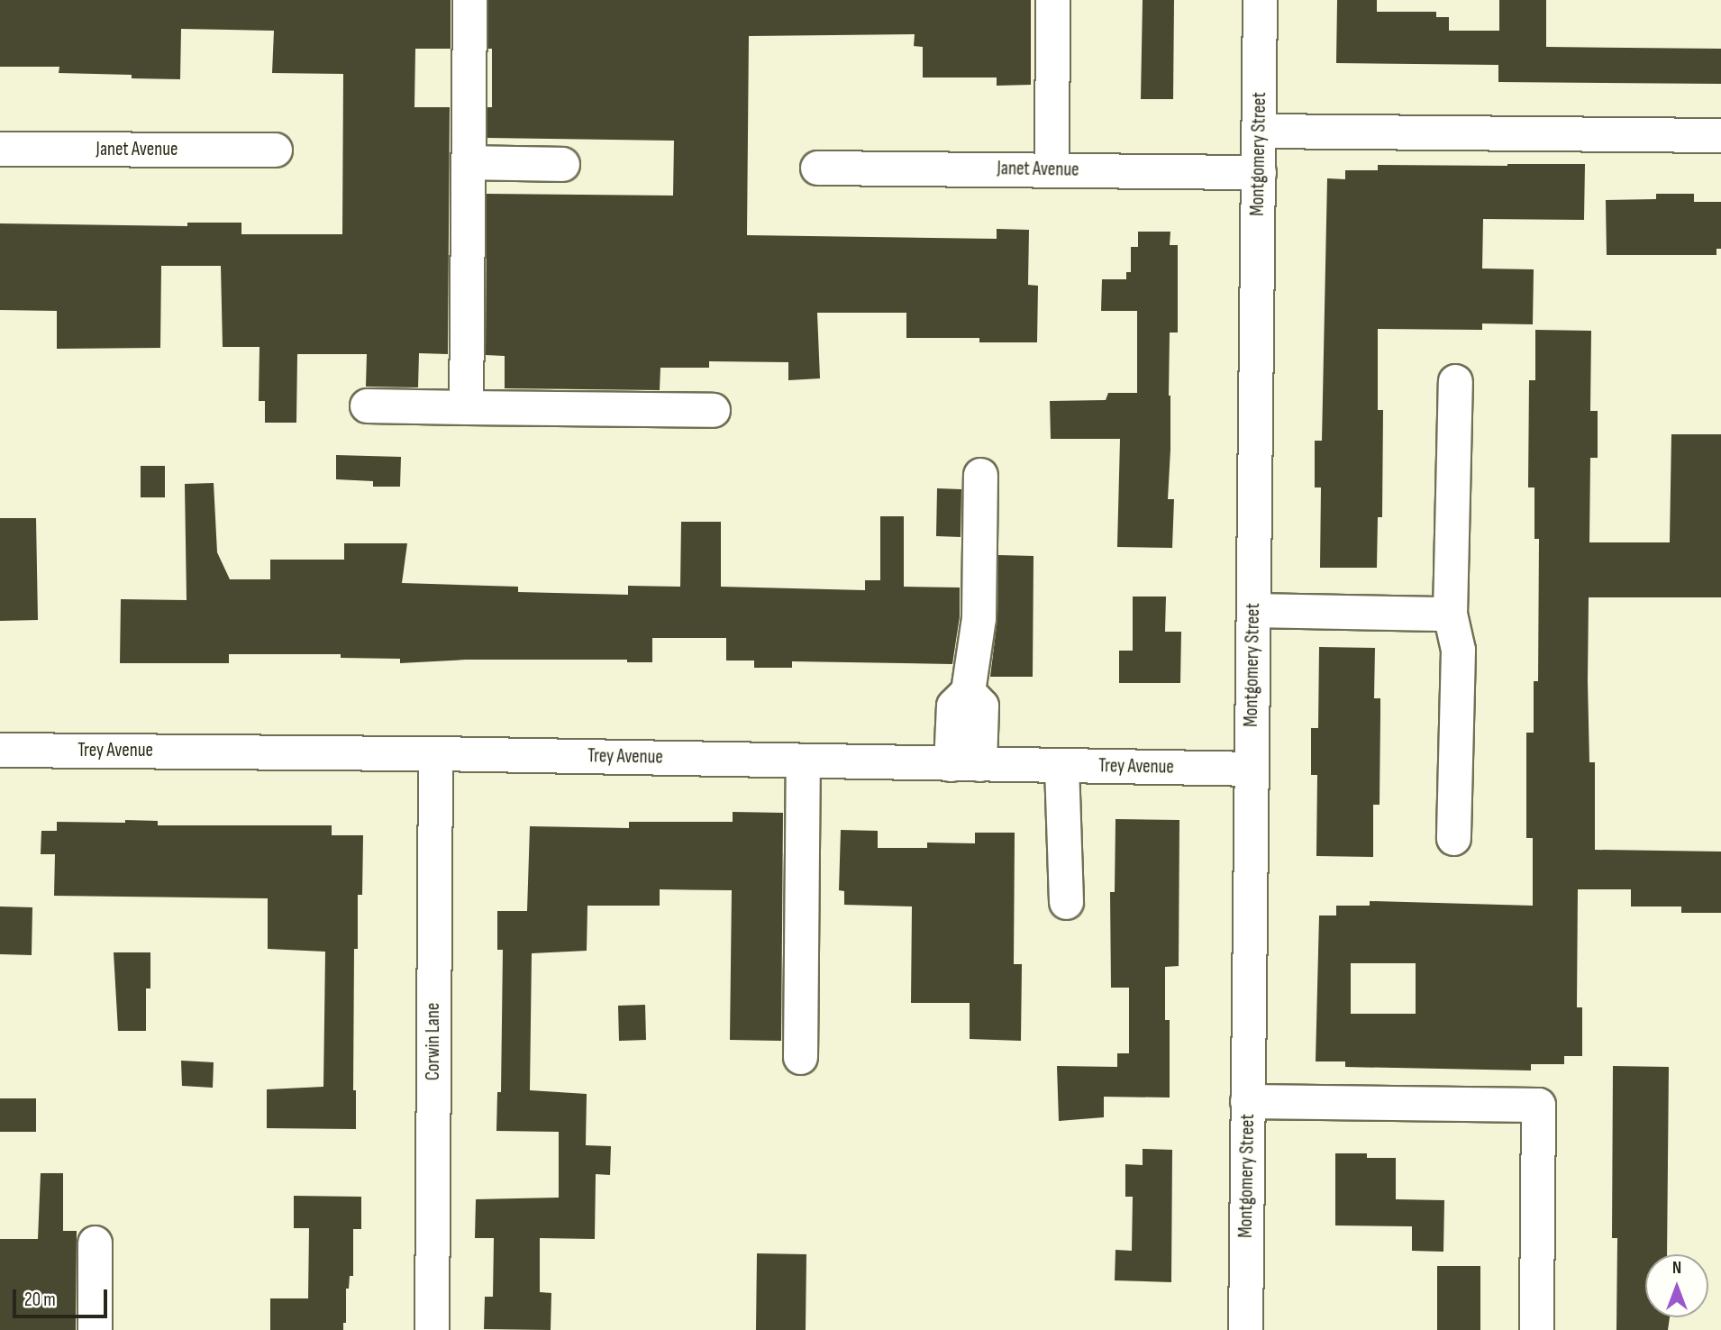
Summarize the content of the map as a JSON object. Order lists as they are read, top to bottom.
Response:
{
  "streets": {
    "street": [
      "Janet Avenue",
      "Montgomery Street",
      "Trey Avenue",
      "Corwin Lane"
    ]
  },
  "crossings": [
    ["Janet Avenue", "Montgomery Street"],
    ["Montgomery Street", "Trey Avenue"],
    ["Trey Avenue", "Corwin Lane"]
  ],
  "scale_bar": "20 m",
  "north": "top"
}
